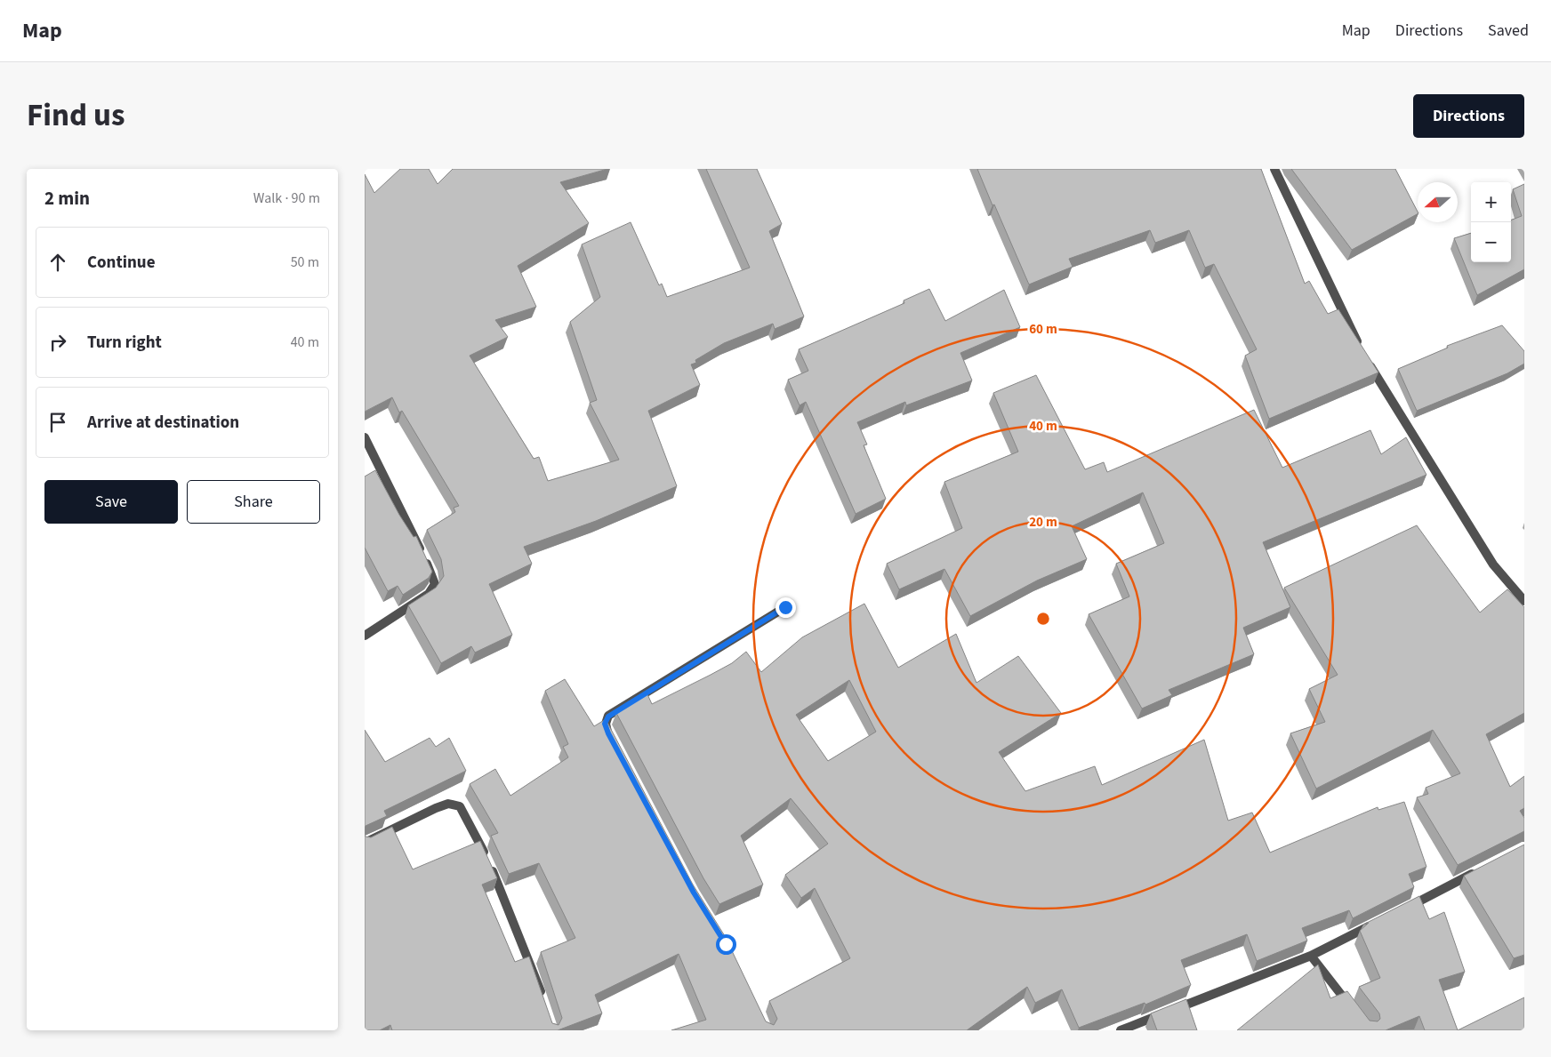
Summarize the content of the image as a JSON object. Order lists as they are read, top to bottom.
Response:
{
  "north": "left",
  "page": {
    "header": "Map",
    "nav": ["Map", "Directions", "Saved"],
    "title": "Find us",
    "buttons": [
      "Directions",
      ["Save", "Share"]
    ],
    "heading": ["2 min", "Walk · 90 m"],
    "map_buttons": ["+", "−"],
    "list": [
      ["Continue", "50 m"],
      ["Turn right", "40 m"],
      "Arrive at destination"
    ]
  },
  "rings": ["60 m", "40 m", "20 m"]
}
